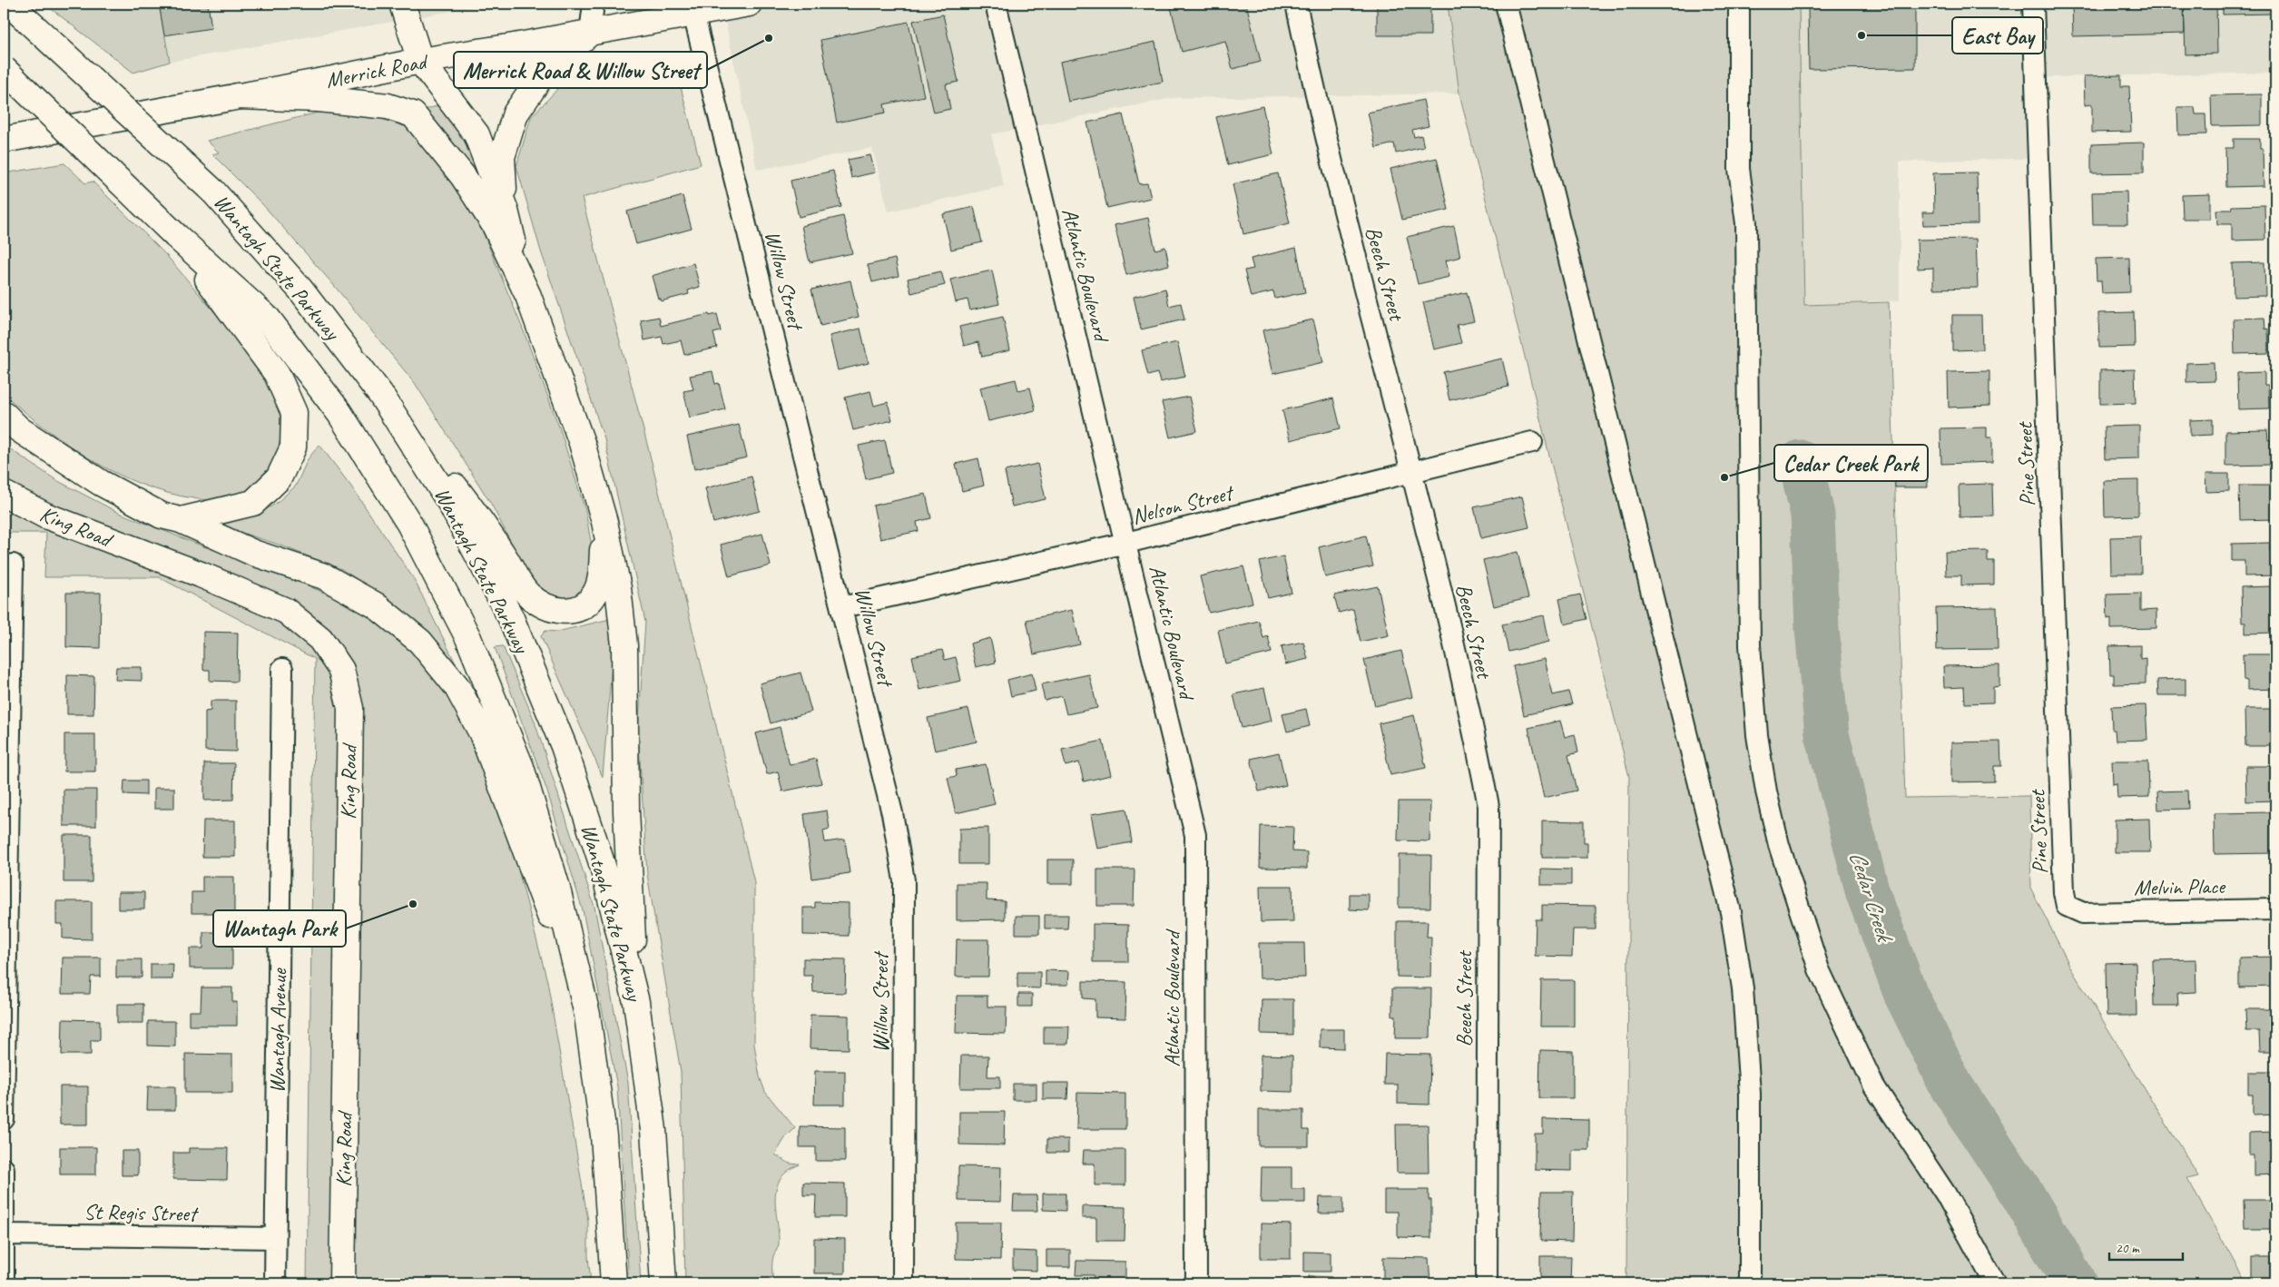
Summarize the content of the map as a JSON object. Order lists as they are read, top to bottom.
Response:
{
  "streets": {
    "main road": ["Merrick Road", "Wantagh State Parkway", "King Road"],
    "street": [
      "Beech Street",
      "Atlantic Boulevard",
      "Willow Street",
      "Pine Street",
      "Nelson Street",
      "Melvin Place",
      "Wantagh Avenue",
      "St Regis Street"
    ]
  },
  "crossings": [
    ["Merrick Road", "Willow Street"],
    ["Beech Street", "Nelson Street"],
    ["Atlantic Boulevard", "Nelson Street"],
    ["Willow Street", "Nelson Street"],
    ["Pine Street", "Melvin Place"],
    ["Wantagh Avenue", "St Regis Street"]
  ],
  "water": ["Cedar Creek"],
  "places": [
    "East Bay",
    "Merrick Road & Willow Street",
    "Cedar Creek Park",
    "Wantagh Park"
  ],
  "scale_bar": "20 m"
}
